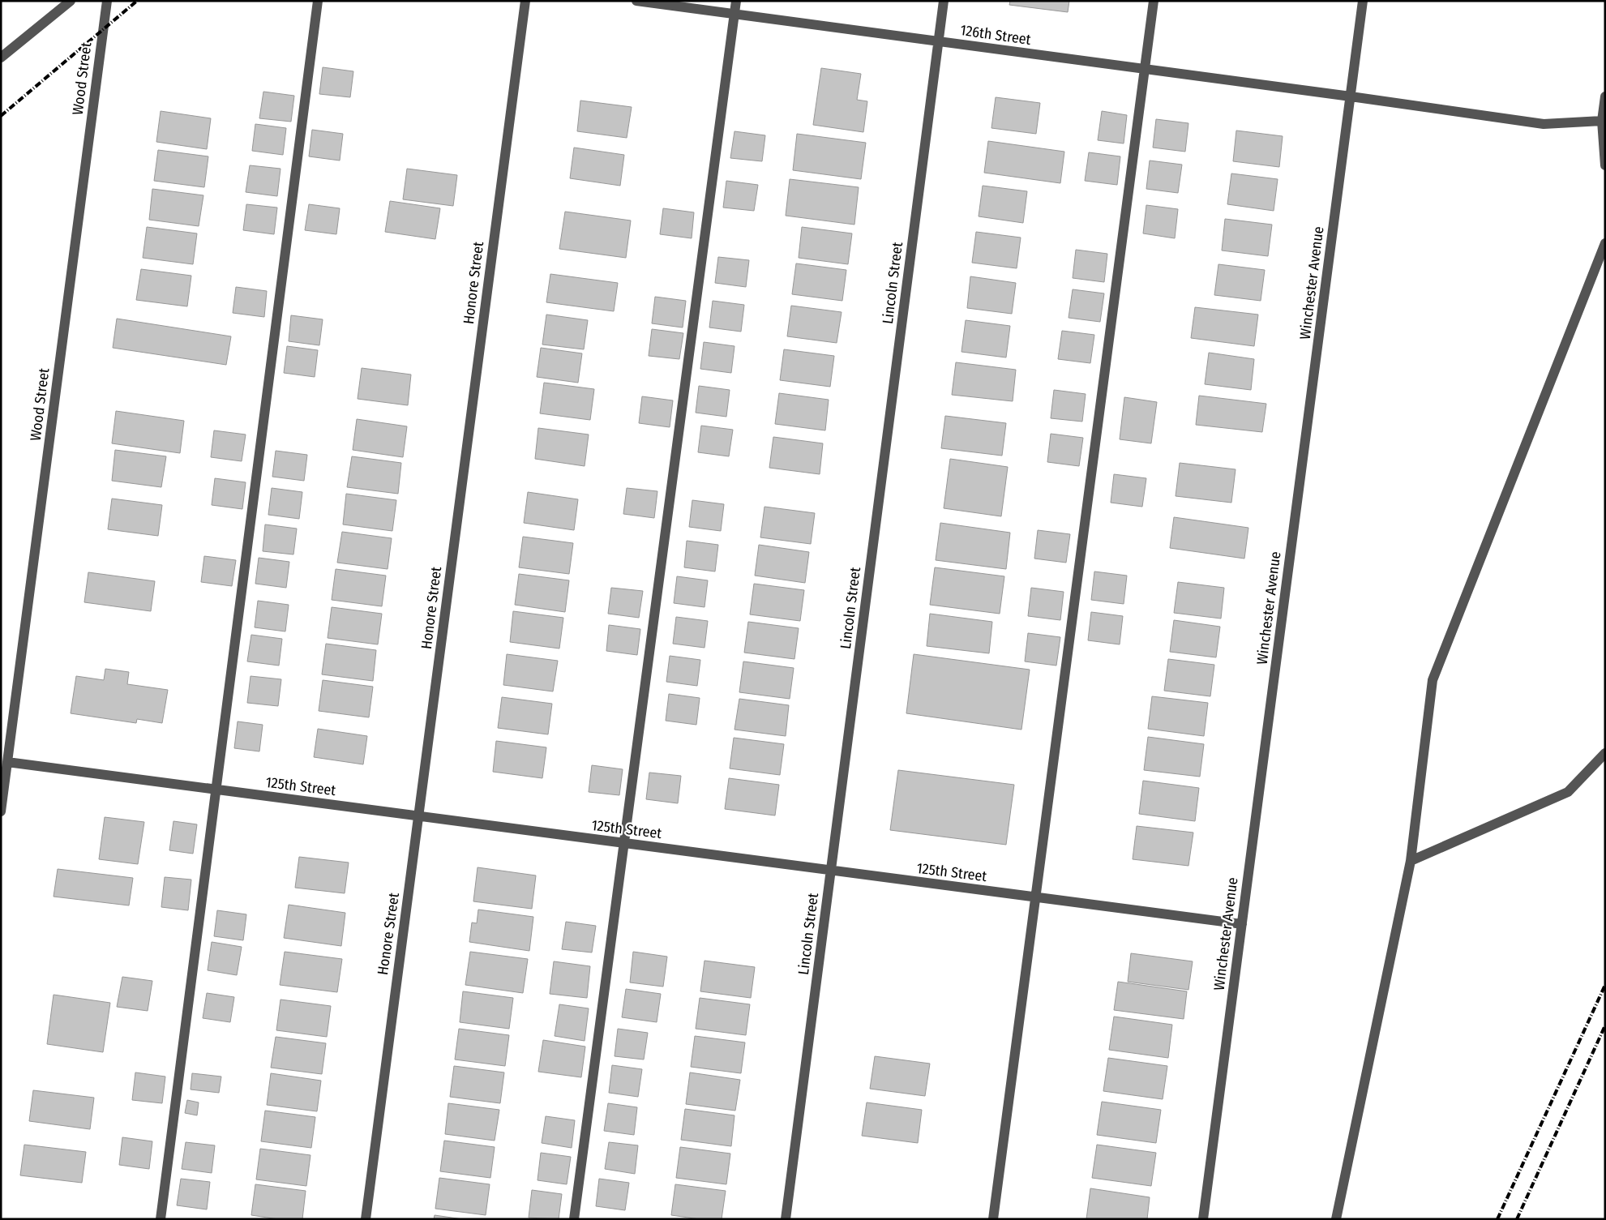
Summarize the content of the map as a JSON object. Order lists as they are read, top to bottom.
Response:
{
  "streets": {
    "street": [
      "126th Street",
      "Wood Street",
      "Honore Street",
      "Lincoln Street",
      "Winchester Avenue",
      "125th Street"
    ]
  },
  "crossings": [
    ["126th Street", "Lincoln Street"],
    ["126th Street", "Winchester Avenue"],
    ["Wood Street", "125th Street"],
    ["Honore Street", "125th Street"],
    ["Lincoln Street", "125th Street"],
    ["Winchester Avenue", "125th Street"]
  ]
}
